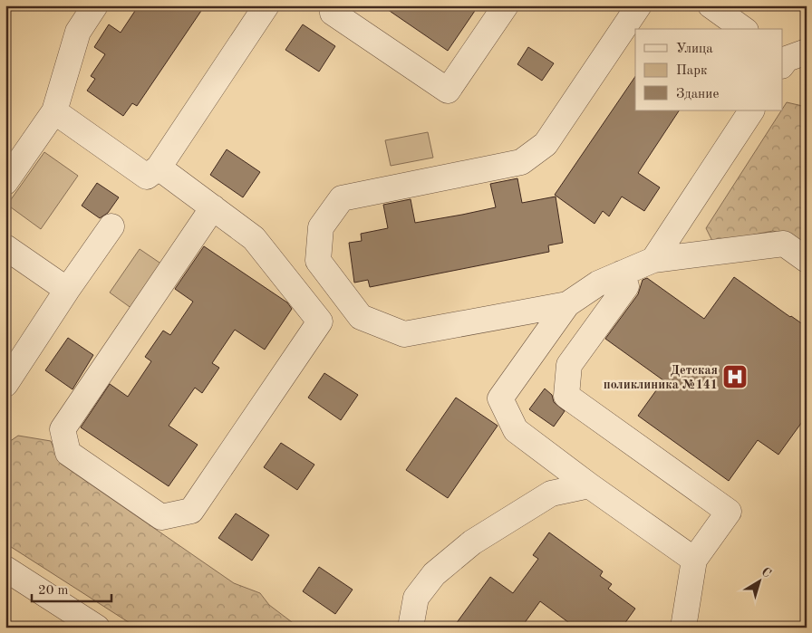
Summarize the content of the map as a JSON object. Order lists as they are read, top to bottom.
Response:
{
  "places": {
    "hospital": ["Детская поликлиника №141"]
  },
  "legend": ["Улица", "Парк", "Здание"],
  "scale_bar": "20 m",
  "north": "top right"
}
